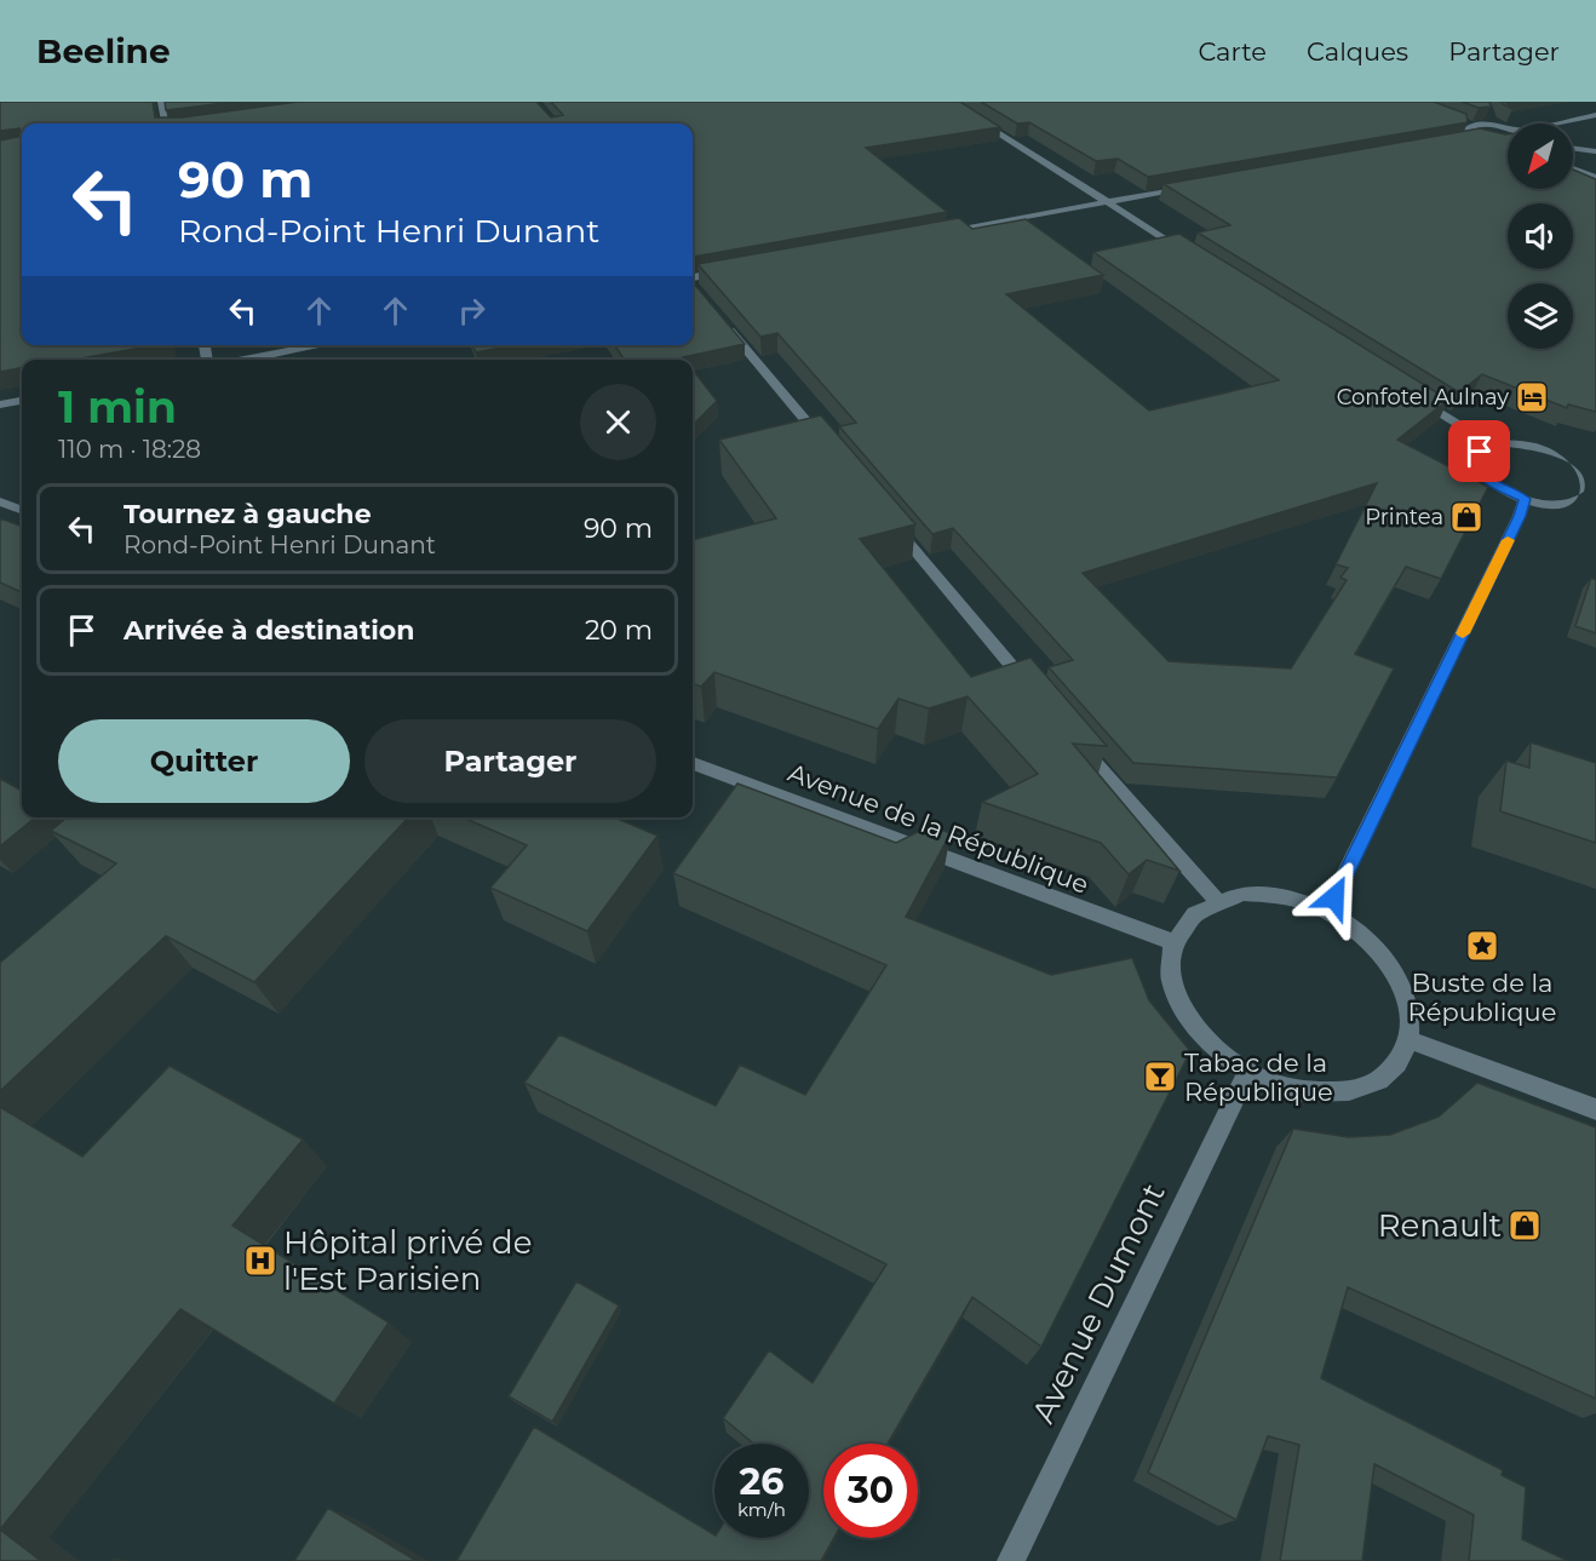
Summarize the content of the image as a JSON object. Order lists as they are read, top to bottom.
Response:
{
  "streets": {
    "street": ["Avenue de la République", "Avenue Dumont"]
  },
  "crossings": [
    ["Avenue de la République", "Avenue Dumont"]
  ],
  "places": {
    "hotel": ["Confotel Aulnay"],
    "shop": ["Printea", "Renault"],
    "place": ["Buste de la République"],
    "bar": ["Tabac de la République"],
    "hospital": ["Hôpital privé de l'Est Parisien"]
  },
  "north": "bottom left",
  "page": {
    "header": "Beeline",
    "nav": ["Carte", "Calques", "Partager"],
    "turn": ["90 m", "Rond-Point Henri Dunant"],
    "heading": ["1 min", "110 m · 18:28"],
    "list": [
      {
        "name": "Tournez à gauche",
        "note": "Rond-Point Henri Dunant",
        "value": "90 m"
      },
      {
        "name": "Arrivée à destination",
        "value": "20 m"
      }
    ],
    "buttons": ["Quitter", "Partager"],
    "speed": "26 km/h",
    "limit": "30"
  }
}
